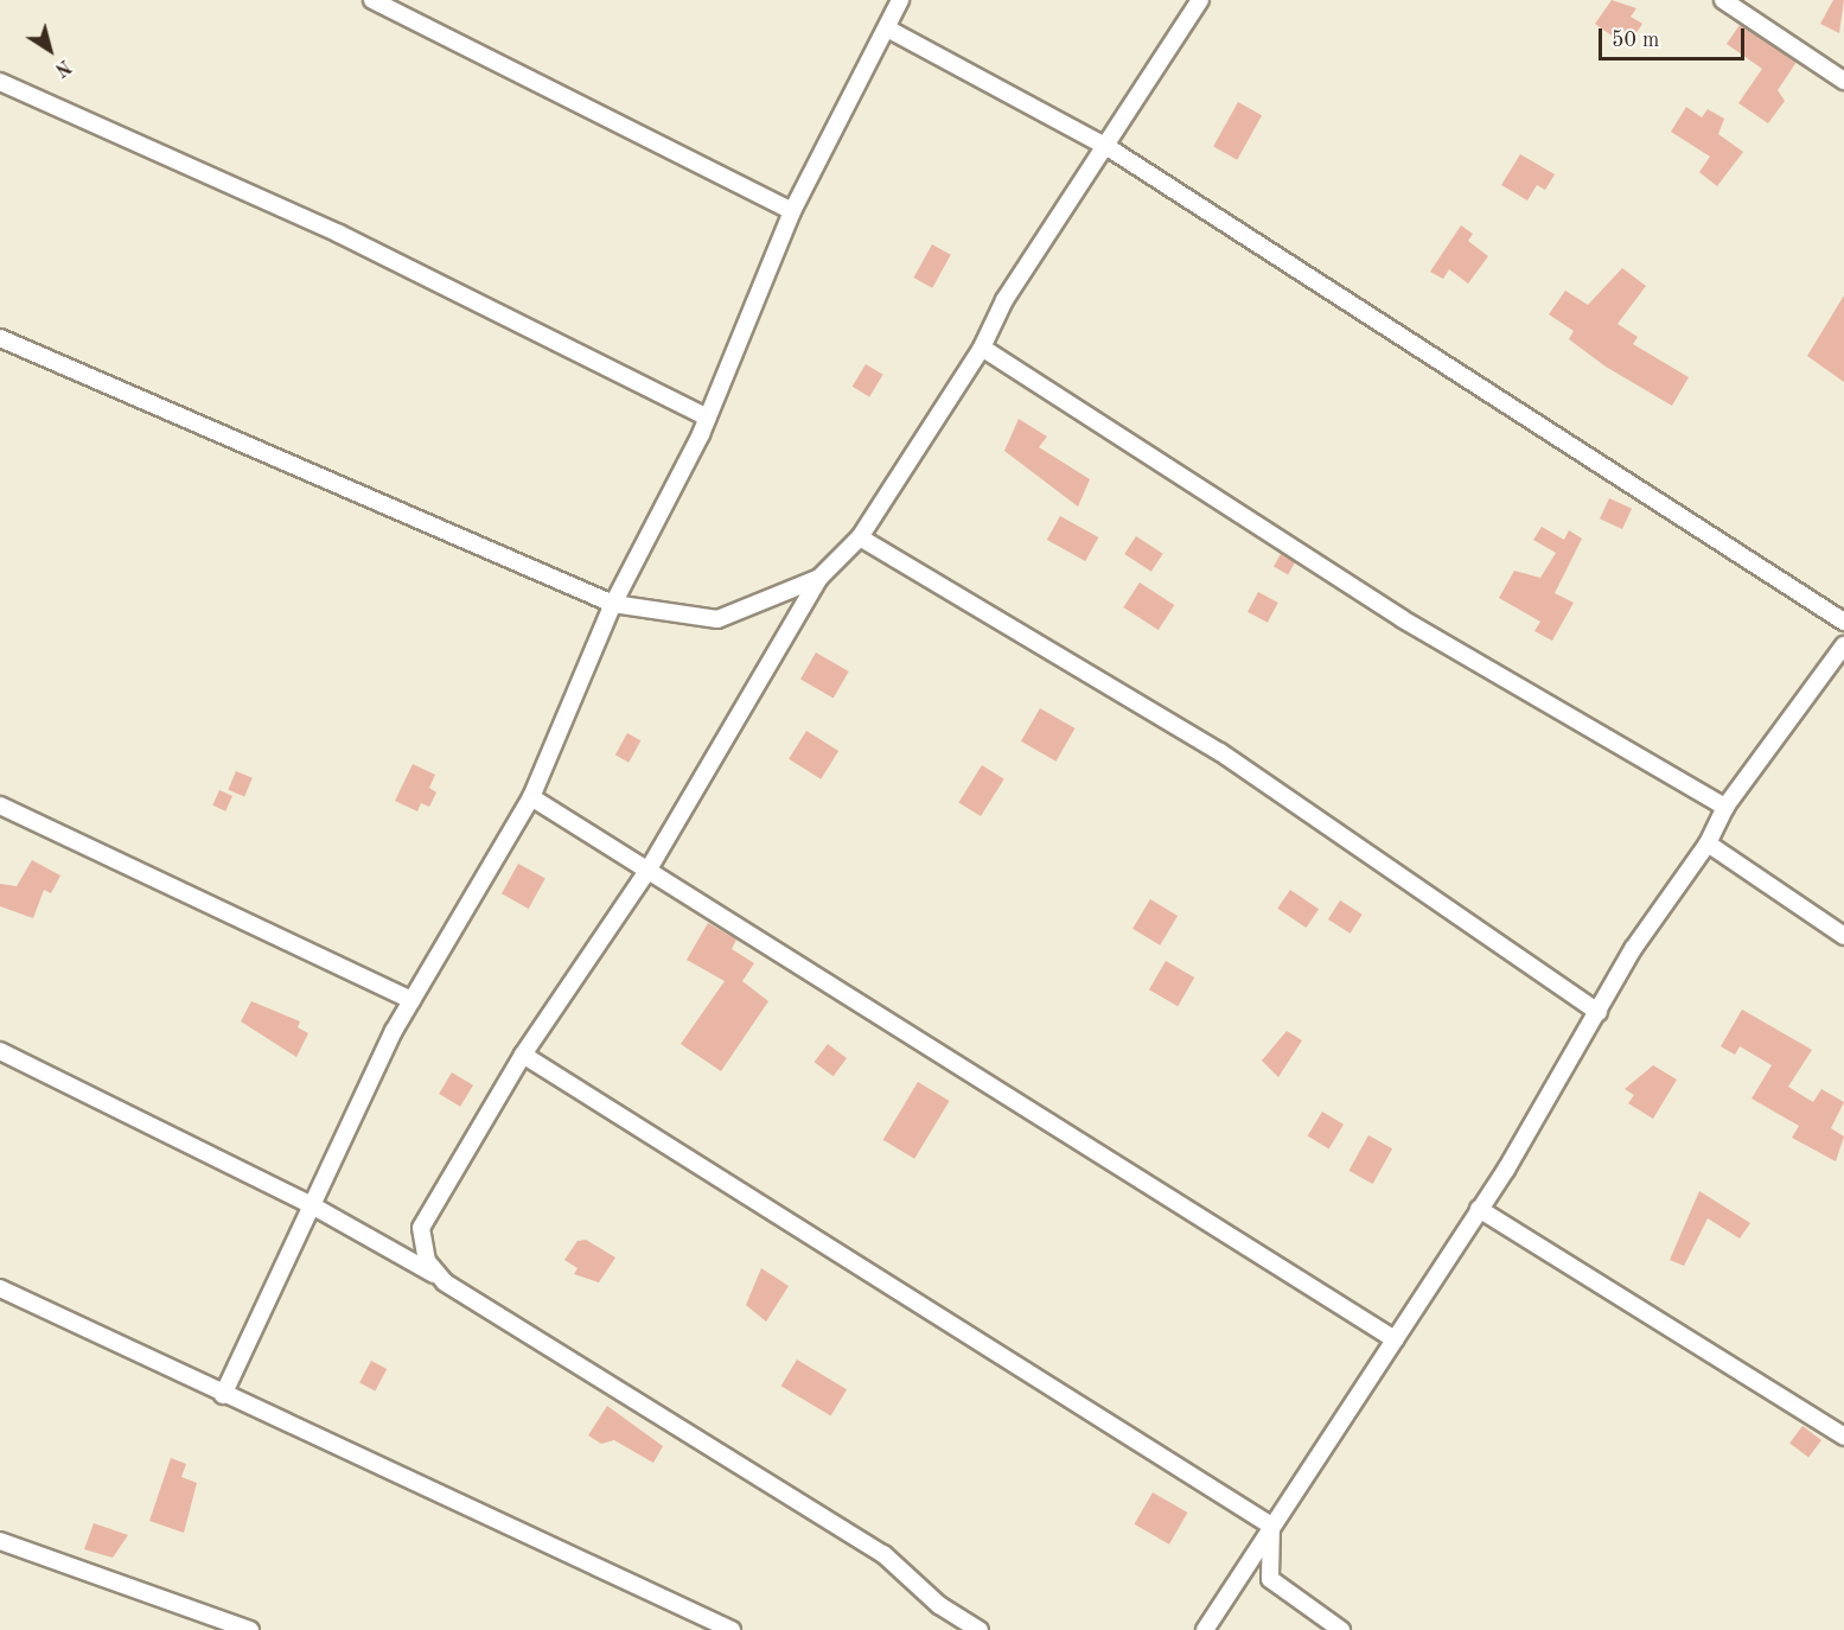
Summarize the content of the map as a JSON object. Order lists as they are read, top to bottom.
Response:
{
  "scale_bar": "50 m",
  "north": "bottom right"
}
